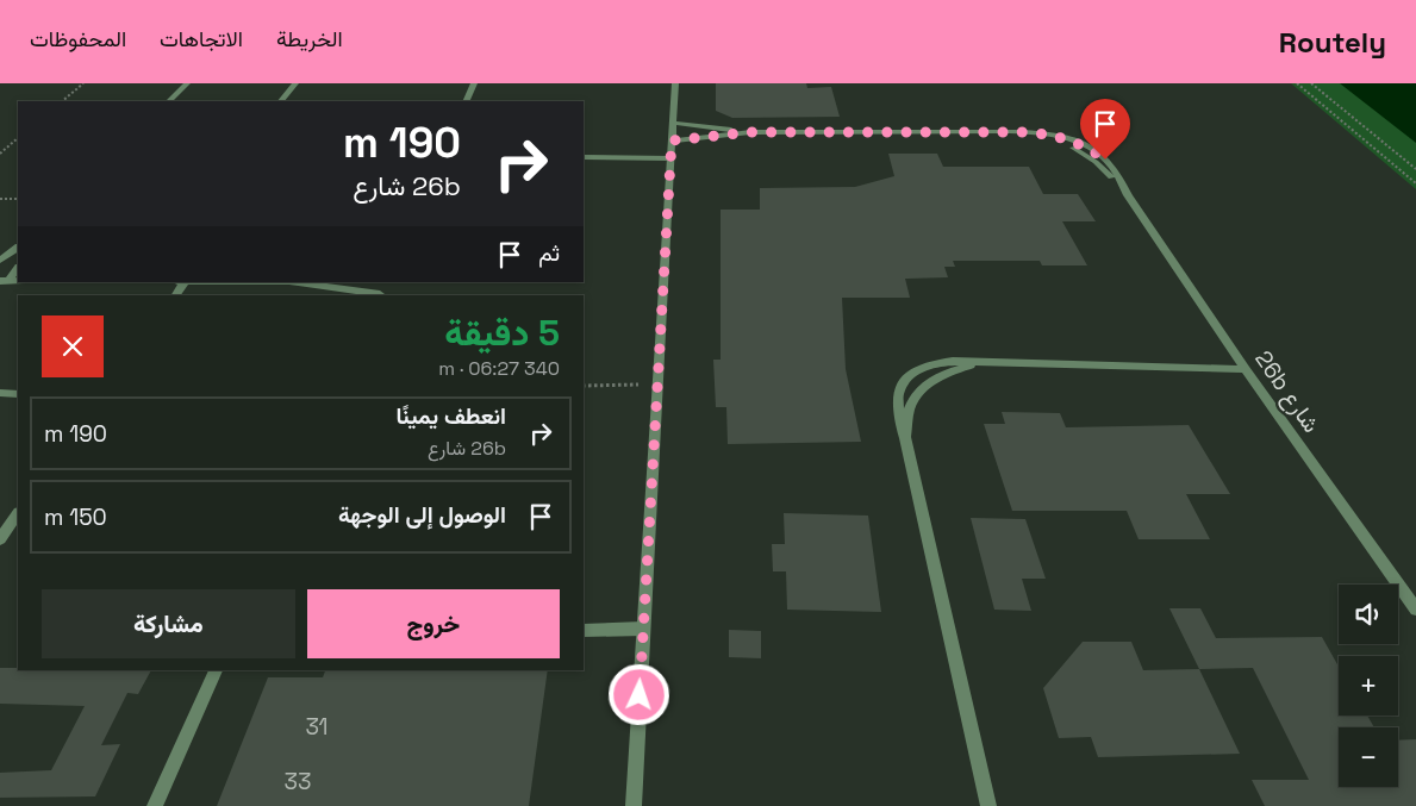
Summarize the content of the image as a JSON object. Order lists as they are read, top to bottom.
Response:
{
  "streets": {
    "street": ["26b شارع"]
  },
  "house_numbers": ["31", "33"],
  "page": {
    "header": "Routely",
    "nav": ["الخريطة", "الاتجاهات", "المحفوظات"],
    "turn": ["190 m", "26b شارع"],
    "then": "ثم",
    "heading": ["5 دقيقة", "340 m · 06:27"],
    "list": [
      {
        "name": "انعطف يمينًا",
        "note": "26b شارع",
        "value": "190 m"
      },
      {
        "name": "الوصول إلى الوجهة",
        "value": "150 m"
      }
    ],
    "buttons": ["خروج", "مشاركة"],
    "map_buttons": ["+", "−"]
  }
}
